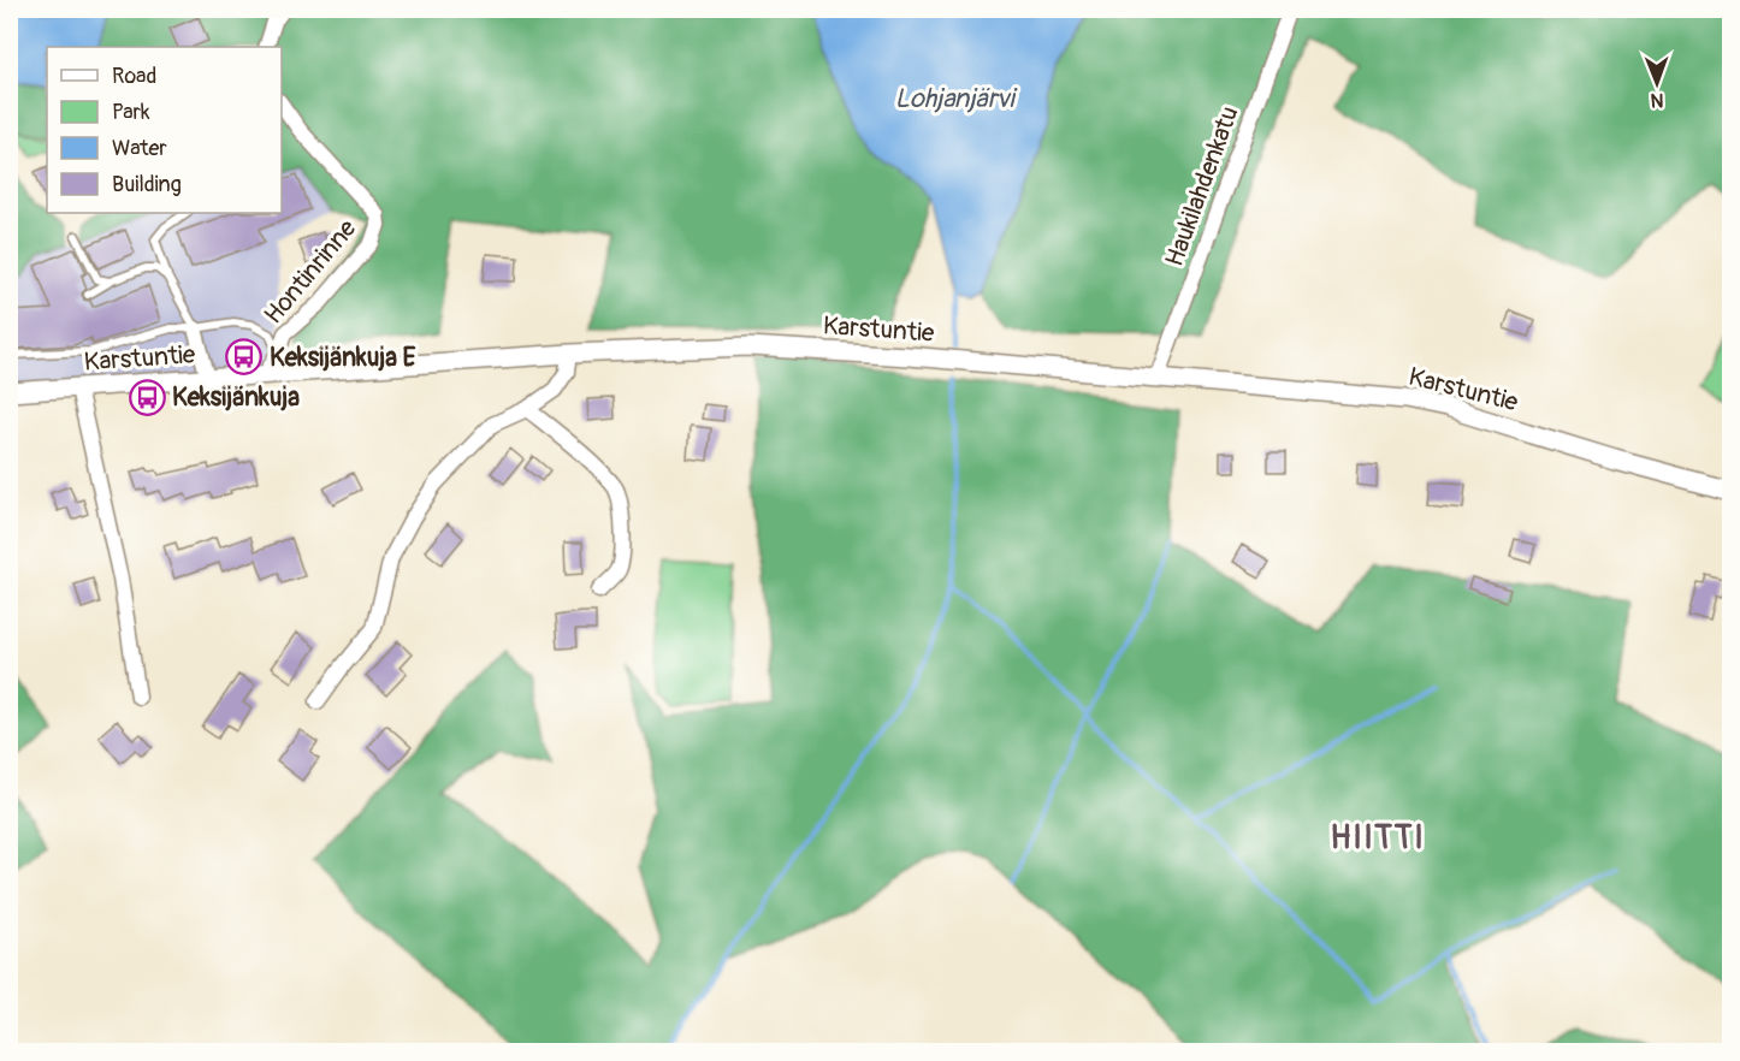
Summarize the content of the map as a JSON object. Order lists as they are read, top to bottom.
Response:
{
  "streets": {
    "street": ["Haukilahdenkatu", "Hontinrinne", "Karstuntie"]
  },
  "crossings": [
    ["Haukilahdenkatu", "Karstuntie"],
    ["Hontinrinne", "Karstuntie"]
  ],
  "districts": ["HIITTI"],
  "water": ["Lohjanjärvi"],
  "places": {
    "bus stop": ["Keksijänkuja E", "Keksijänkuja"]
  },
  "legend": [
    "Road",
    "Park",
    "Water",
    "Building"
  ],
  "north": "bottom"
}
